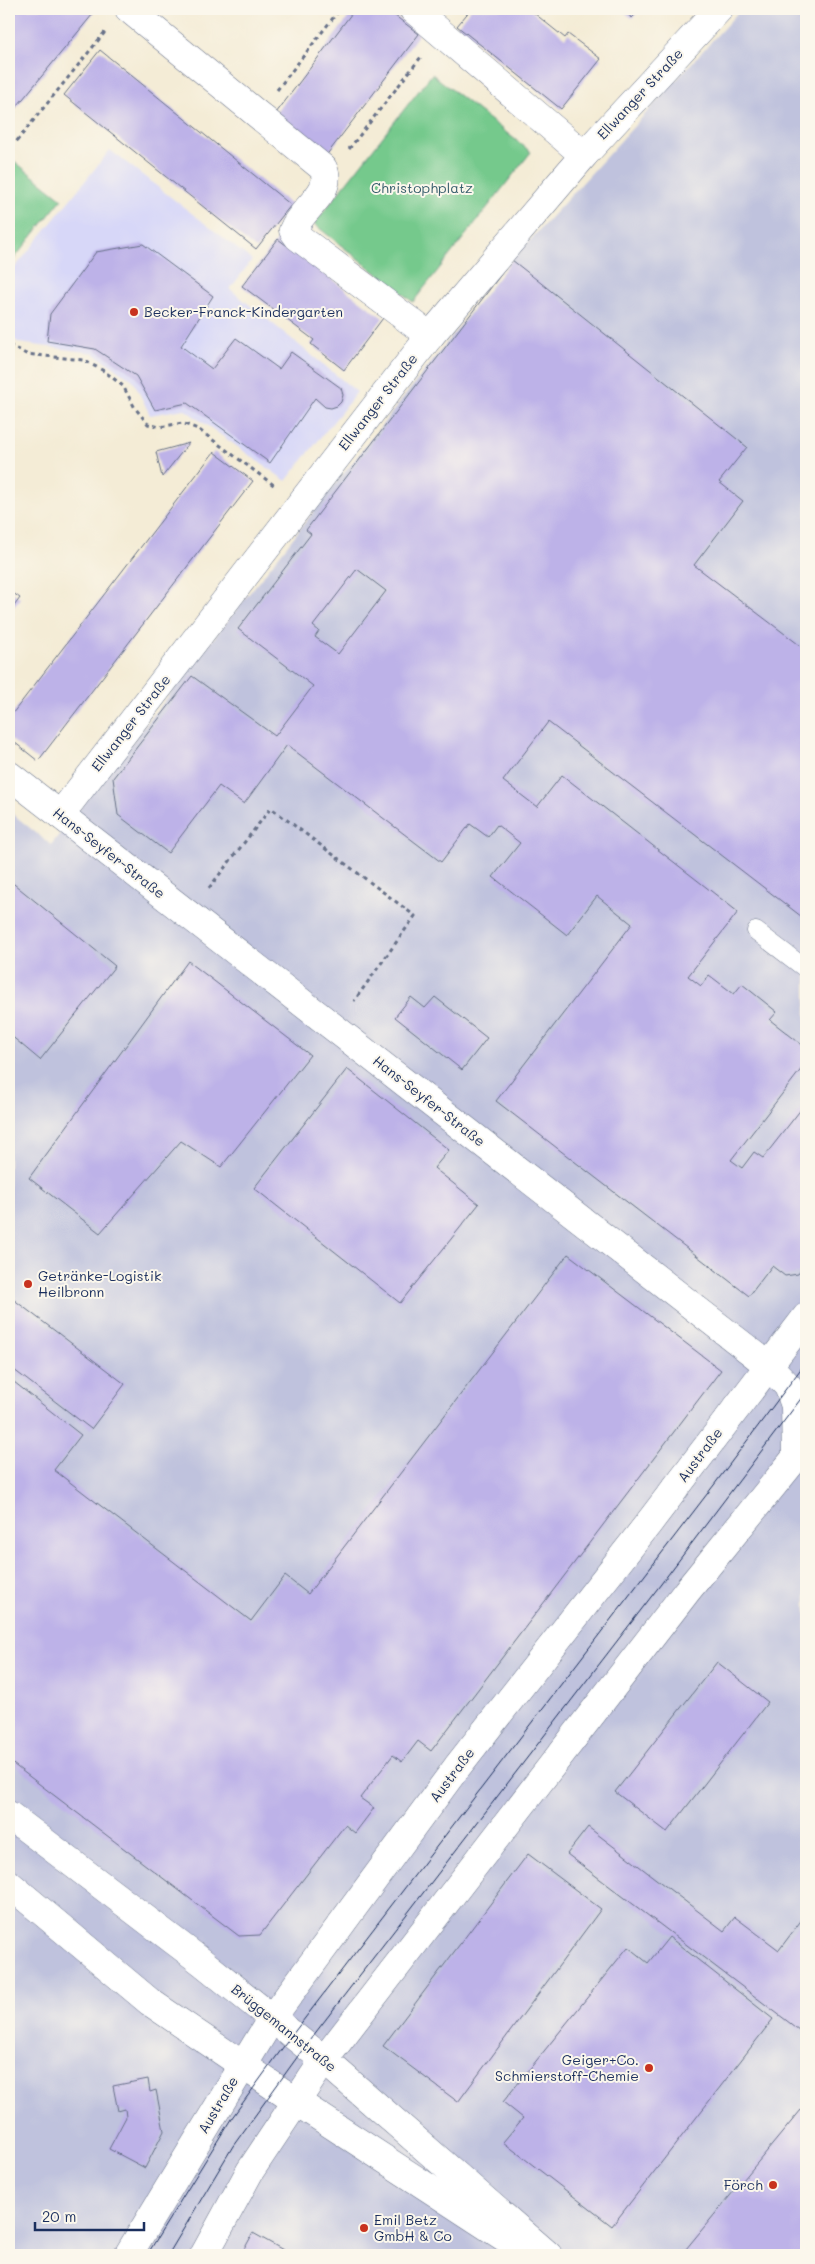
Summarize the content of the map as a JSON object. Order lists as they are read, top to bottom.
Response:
{
  "streets": {
    "street": [
      "Ellwanger Straße",
      "Hans-Seyfer-Straße",
      "Austraße",
      "Brüggemannstraße"
    ]
  },
  "crossings": [
    ["Ellwanger Straße", "Hans-Seyfer-Straße"],
    ["Hans-Seyfer-Straße", "Austraße"],
    ["Austraße", "Brüggemannstraße"]
  ],
  "parks": ["Christophplatz"],
  "places": [
    "Becker-Franck-Kindergarten",
    "Getränke-Logistik Heilbronn",
    "Geiger+Co. Schmierstoff-Chemie",
    "Förch",
    "Emil Betz GmbH & Co"
  ],
  "scale_bar": "20 m"
}
